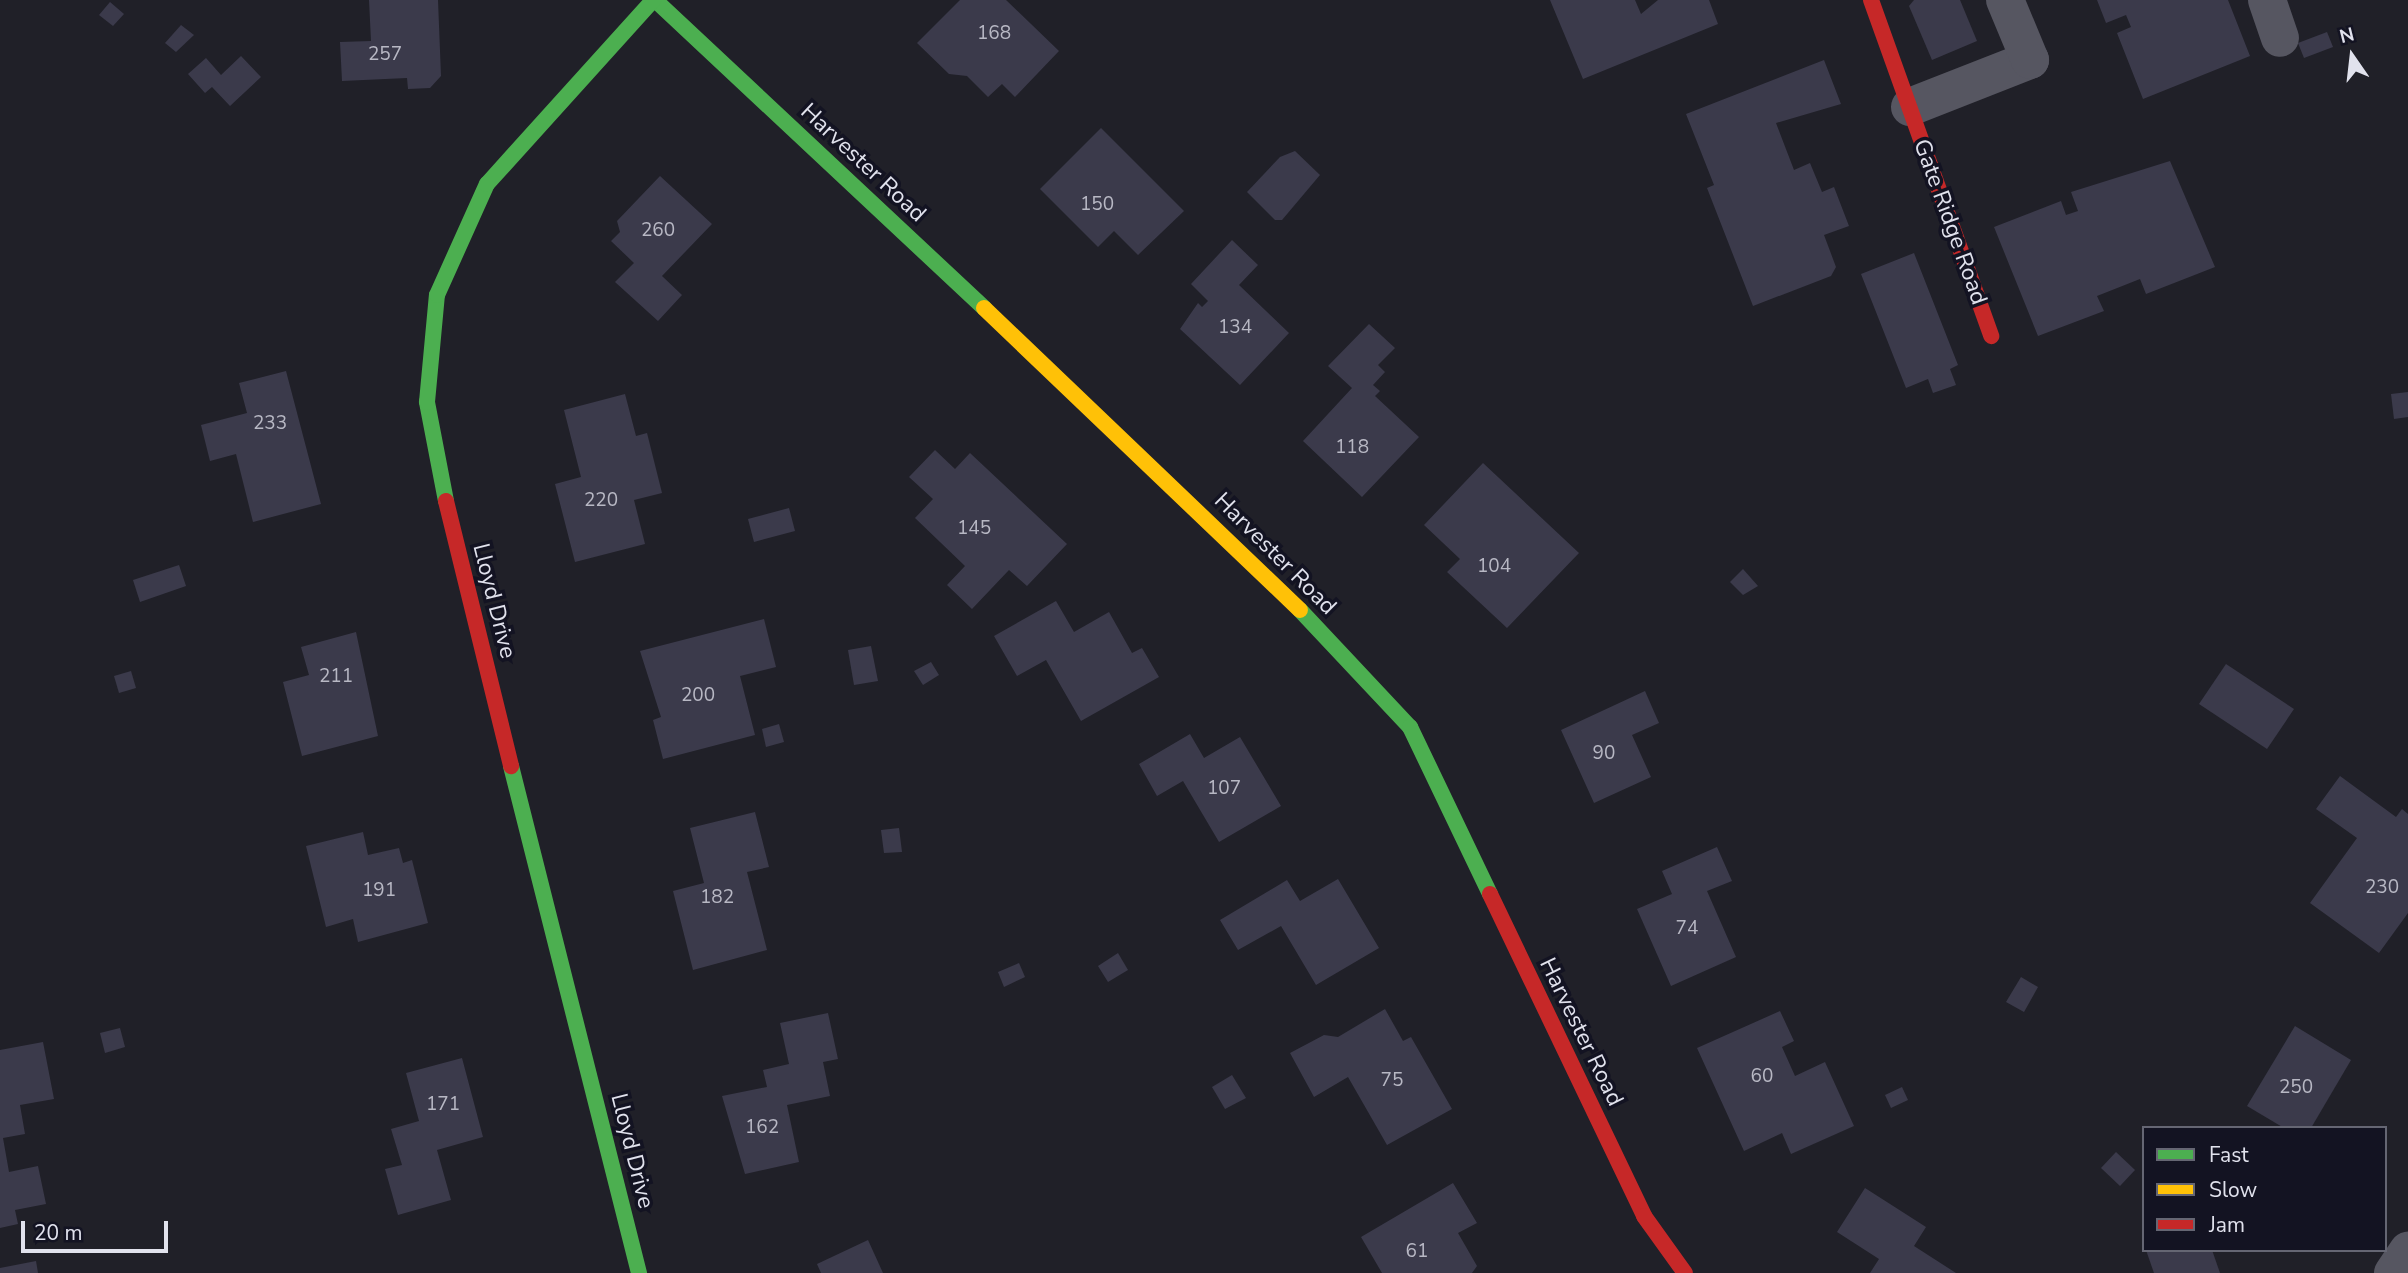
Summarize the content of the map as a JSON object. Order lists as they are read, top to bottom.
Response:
{
  "streets": {
    "street": ["Harvester Road", "Gate Ridge Road", "Lloyd Drive"]
  },
  "crossings": [
    ["Harvester Road", "Lloyd Drive"]
  ],
  "house_numbers": [
    "168",
    "257",
    "150",
    "260",
    "134",
    "233",
    "118",
    "220",
    "145",
    "104",
    "211",
    "200",
    "90",
    "107",
    "230",
    "191",
    "182",
    "74",
    "60",
    "75",
    "250",
    "171",
    "162",
    "61"
  ],
  "legend": ["Fast", "Slow", "Jam"],
  "scale_bar": "20 m",
  "north": "top"
}
